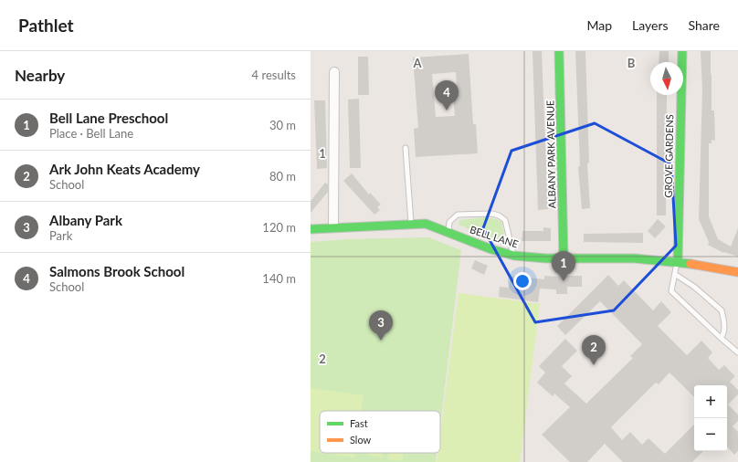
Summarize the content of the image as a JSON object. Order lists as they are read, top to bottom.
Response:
{
  "streets": {
    "street": ["ALBANY PARK AVENUE", "GROVE GARDENS", "BELL LANE"]
  },
  "crossings": [
    ["ALBANY PARK AVENUE", "BELL LANE"],
    ["GROVE GARDENS", "BELL LANE"]
  ],
  "legend": ["Fast", "Slow"],
  "north": "bottom",
  "page": {
    "header": "Pathlet",
    "nav": ["Map", "Layers", "Share"],
    "heading": ["Nearby", "4 results"],
    "pins": [
      "4",
      "1",
      "3",
      "2"
    ],
    "list": [
      {
        "mark": "1",
        "name": "Bell Lane Preschool",
        "note": "Place · Bell Lane",
        "value": "30 m"
      },
      {
        "mark": "2",
        "name": "Ark John Keats Academy",
        "note": "School",
        "value": "80 m"
      },
      {
        "mark": "3",
        "name": "Albany Park",
        "note": "Park",
        "value": "120 m"
      },
      {
        "mark": "4",
        "name": "Salmons Brook School",
        "note": "School",
        "value": "140 m"
      }
    ],
    "map_buttons": ["+", "−"]
  },
  "grid": {
    "columns": ["A", "B"],
    "rows": ["1", "2"]
  }
}
